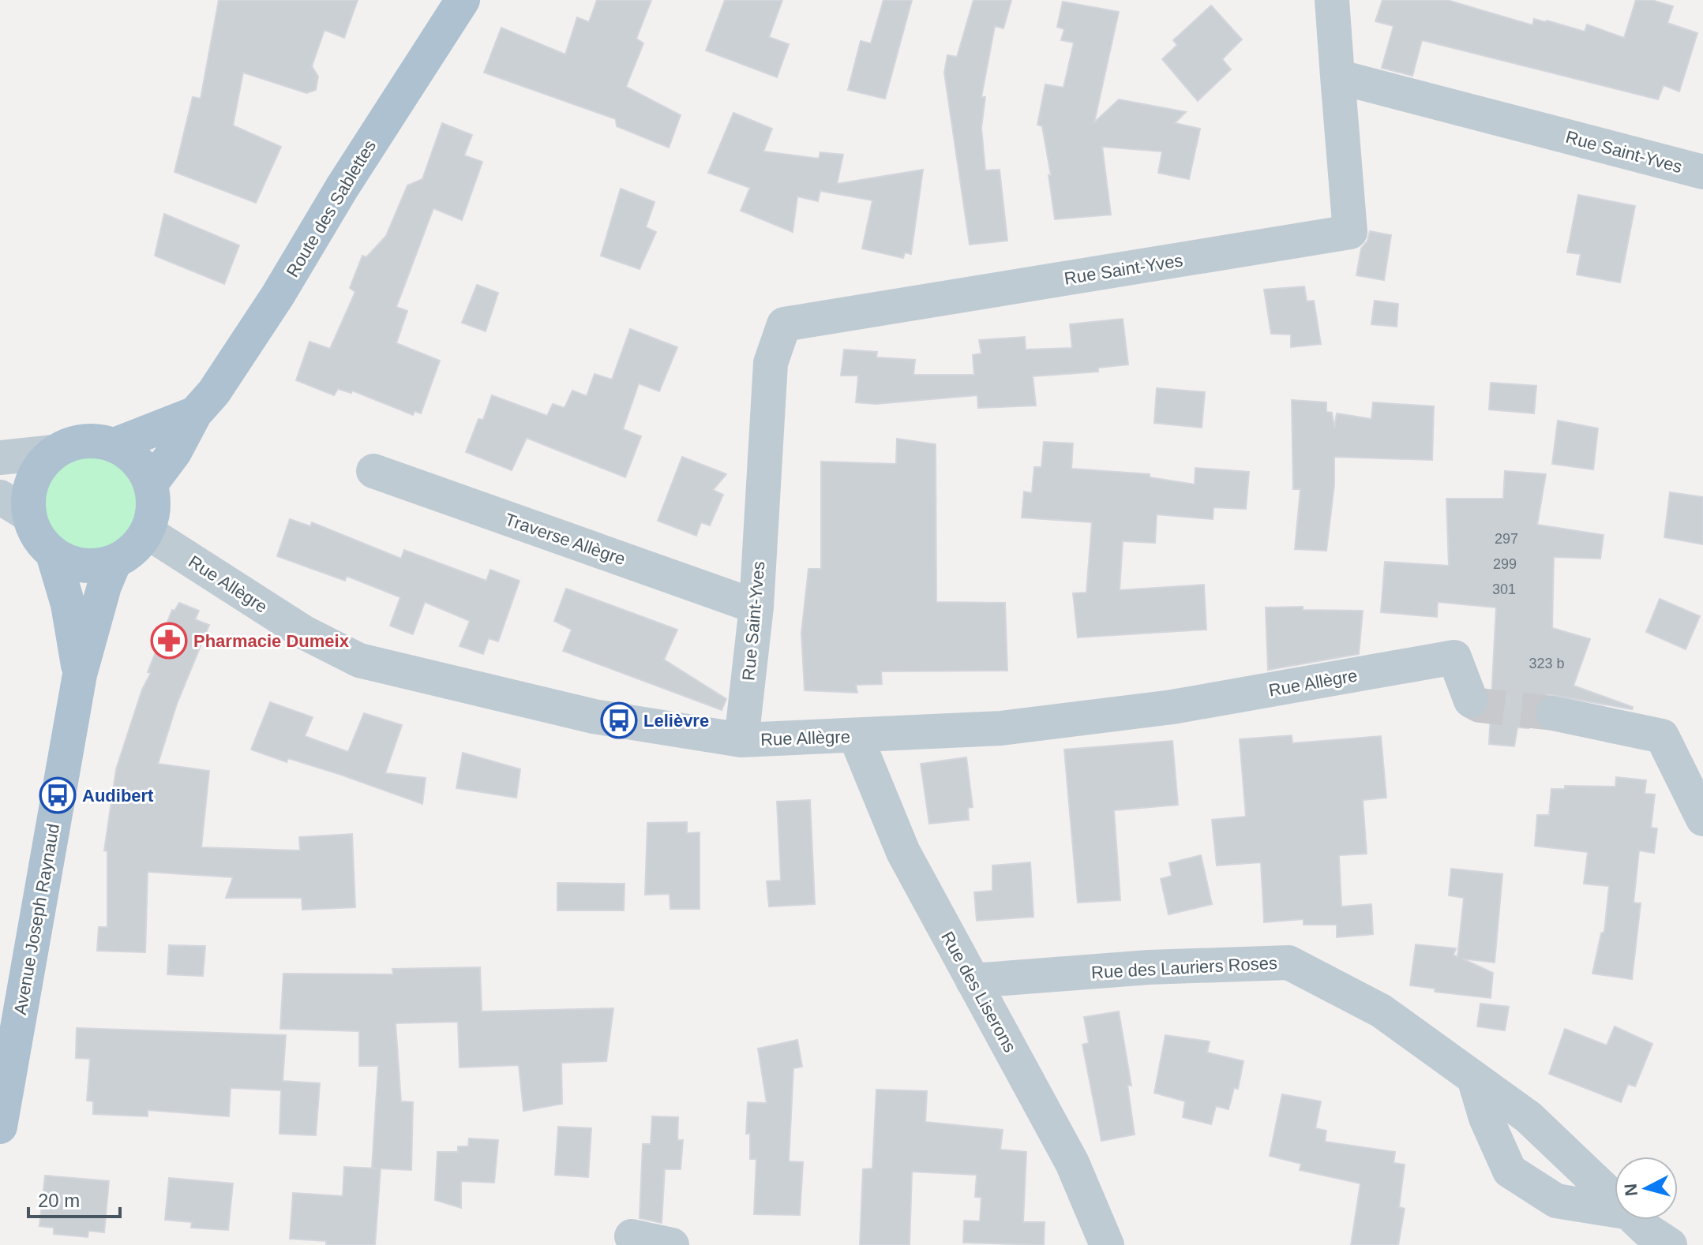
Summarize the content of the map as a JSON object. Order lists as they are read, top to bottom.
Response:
{
  "streets": {
    "main road": ["Route des Sablettes", "Avenue Joseph Raynaud"],
    "street": [
      "Rue Saint-Yves",
      "Traverse Allègre",
      "Rue Allègre",
      "Rue des Lauriers Roses",
      "Rue des Liserons"
    ]
  },
  "crossings": [
    ["Rue Saint-Yves", "Traverse Allègre"],
    ["Rue Saint-Yves", "Rue Allègre"],
    ["Route des Sablettes", "Rue Allègre"],
    ["Route des Sablettes", "Avenue Joseph Raynaud"],
    ["Rue Allègre", "Avenue Joseph Raynaud"],
    ["Rue Allègre", "Rue des Liserons"],
    ["Rue des Lauriers Roses", "Rue des Liserons"]
  ],
  "places": {
    "pharmacy": ["Pharmacie Dumeix"],
    "bus stop": ["Lelièvre", "Audibert"]
  },
  "house_numbers": [
    "297",
    "299",
    "301",
    "323 b"
  ],
  "scale_bar": "20 m",
  "north": "left"
}
